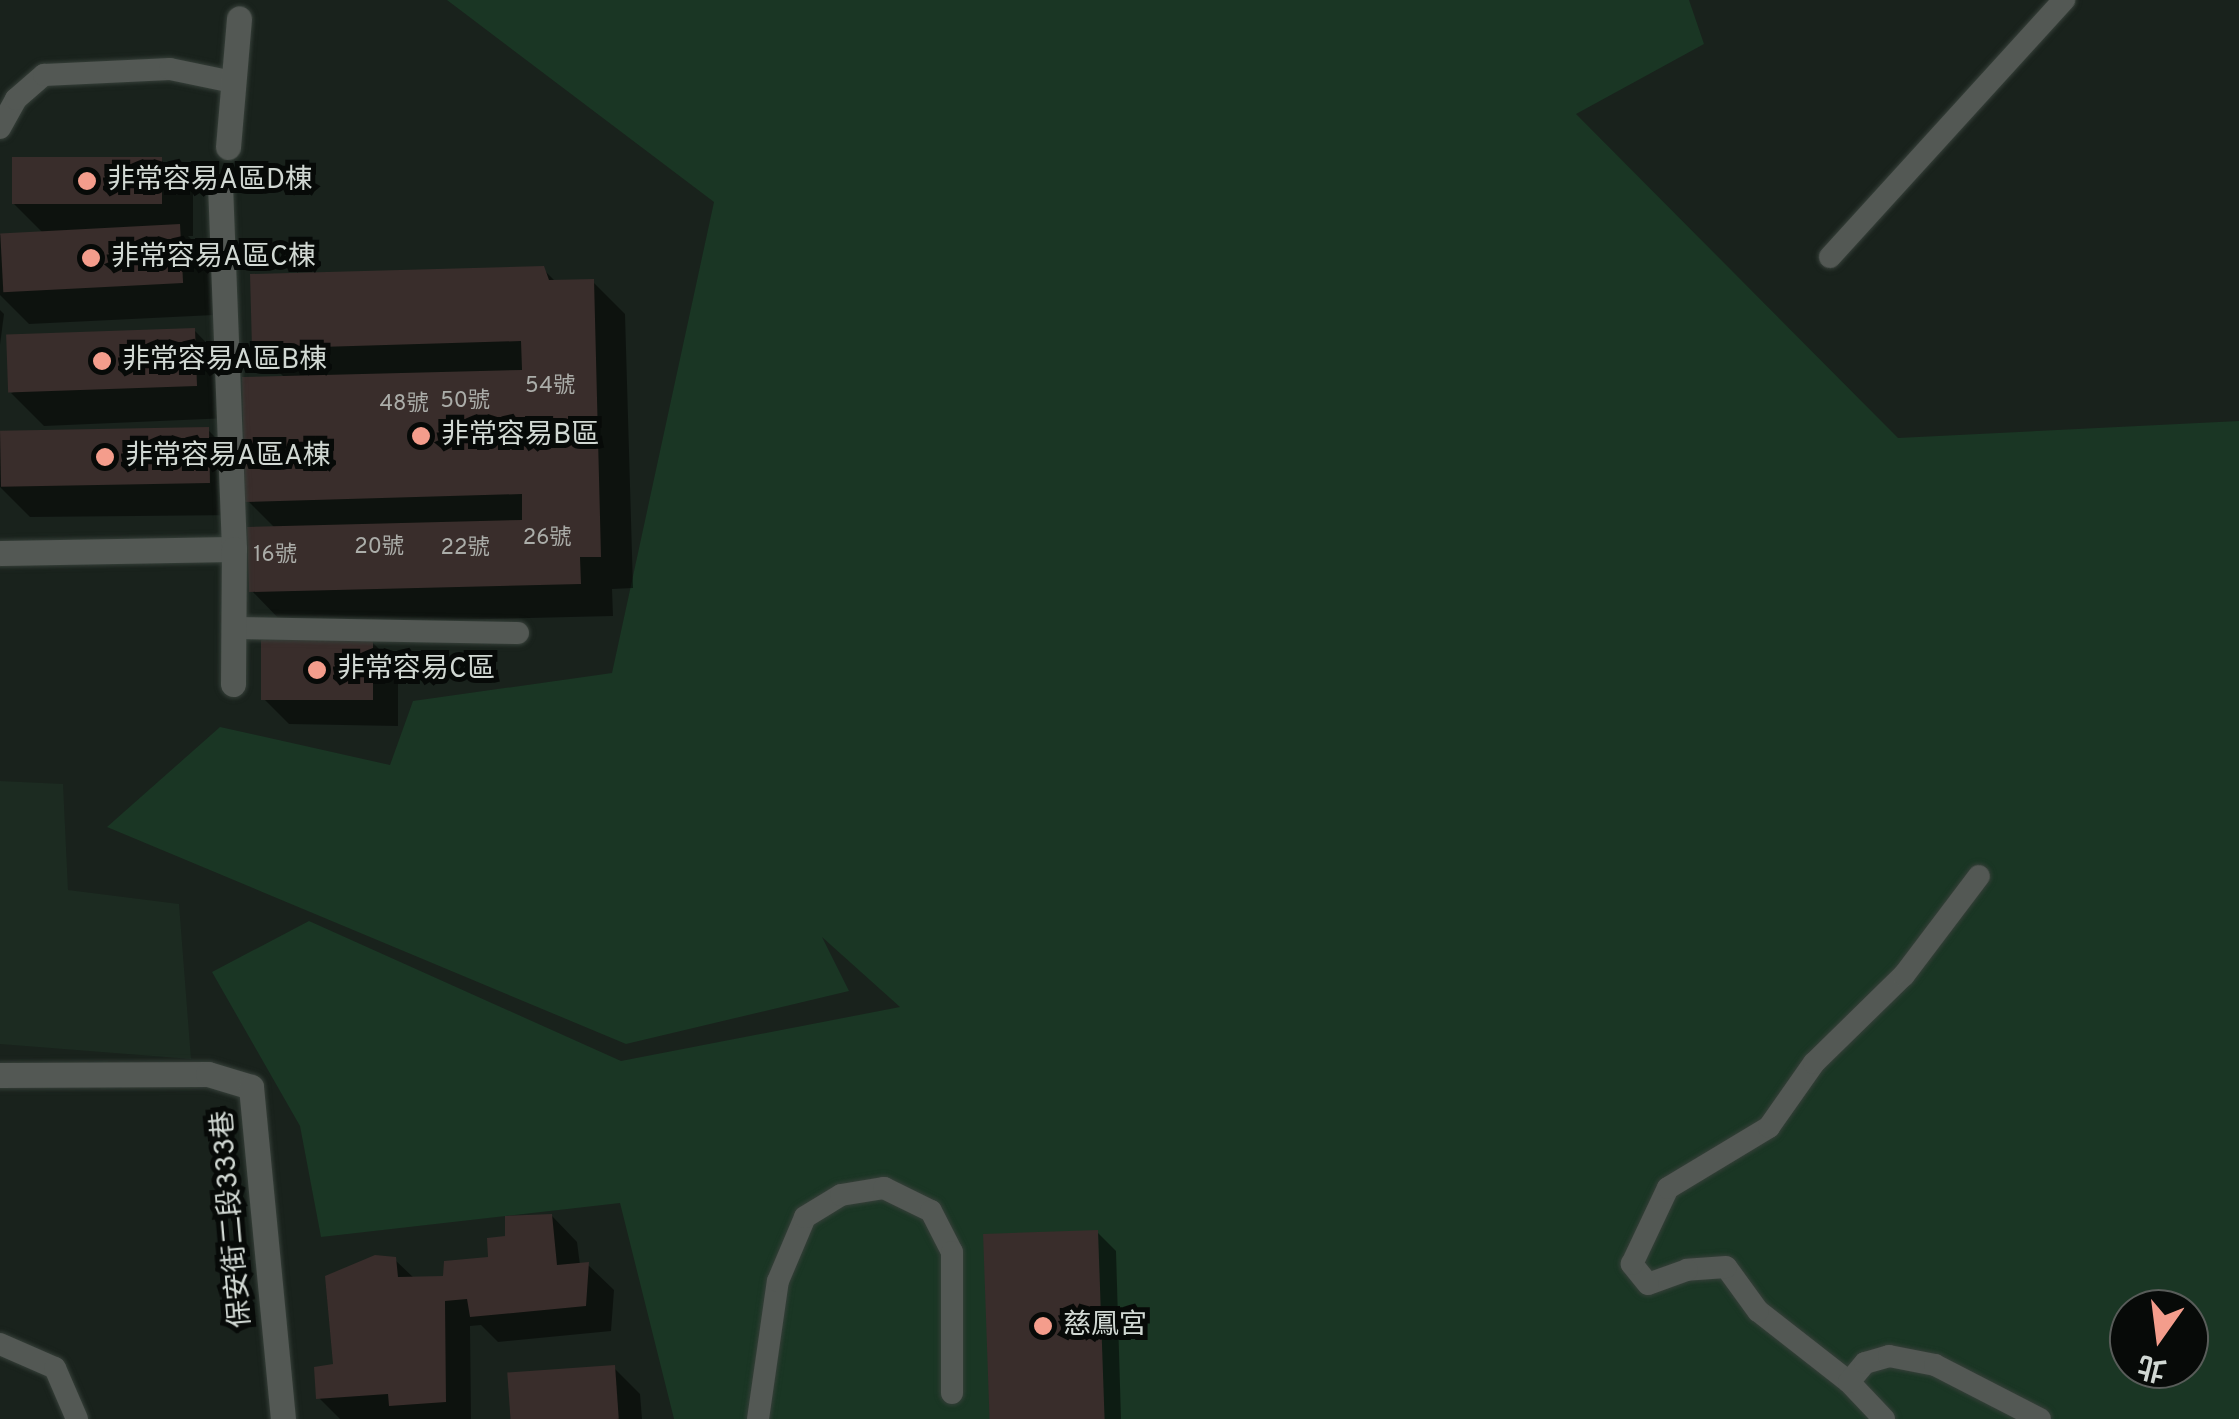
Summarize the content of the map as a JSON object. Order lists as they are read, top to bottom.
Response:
{
  "streets": {
    "street": ["保安街二段333巷"]
  },
  "places": [
    "非常容易A區D棟",
    "非常容易A區C棟",
    "非常容易A區B棟",
    "非常容易B區",
    "非常容易A區A棟",
    "非常容易C區",
    "慈鳳宮"
  ],
  "house_numbers": [
    "54號",
    "50號",
    "48號",
    "26號",
    "20號",
    "22號",
    "16號"
  ],
  "north": "bottom"
}
